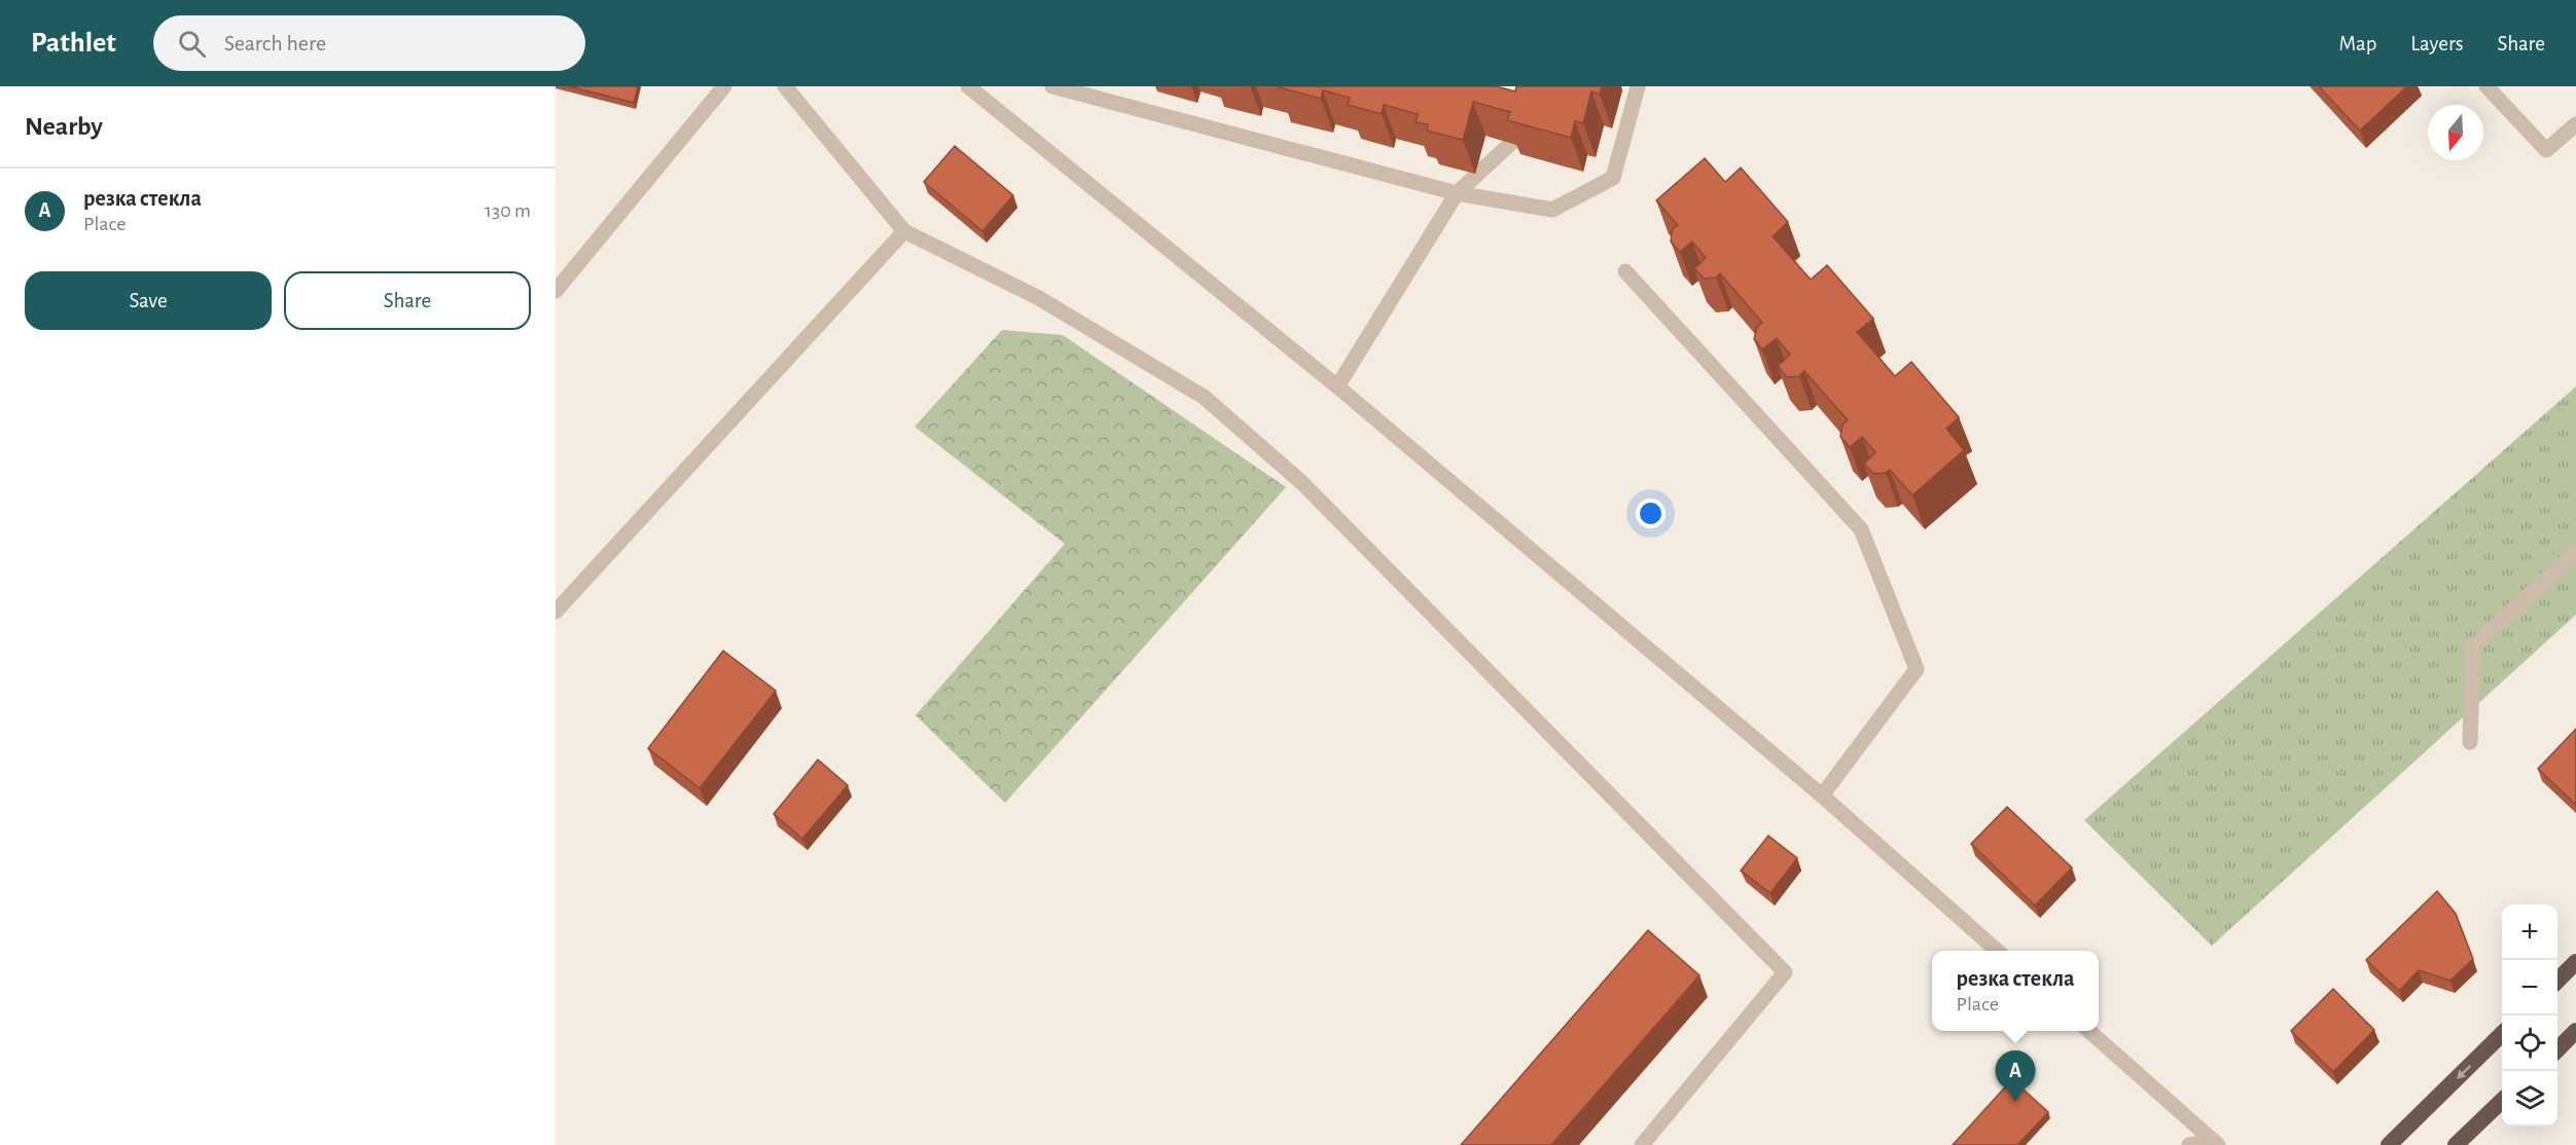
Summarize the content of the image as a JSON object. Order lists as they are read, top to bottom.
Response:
{
  "north": "bottom",
  "page": {
    "header": "Pathlet",
    "search": "Search here",
    "nav": ["Map", "Layers", "Share"],
    "heading": "Nearby",
    "list": [
      {
        "mark": "A",
        "name": "резка стекла",
        "note": "Place",
        "value": "130 m"
      }
    ],
    "buttons": ["Save", "Share"],
    "map_buttons": ["+", "−"],
    "popup": ["резка стекла", "Place"],
    "pins": "A"
  }
}
